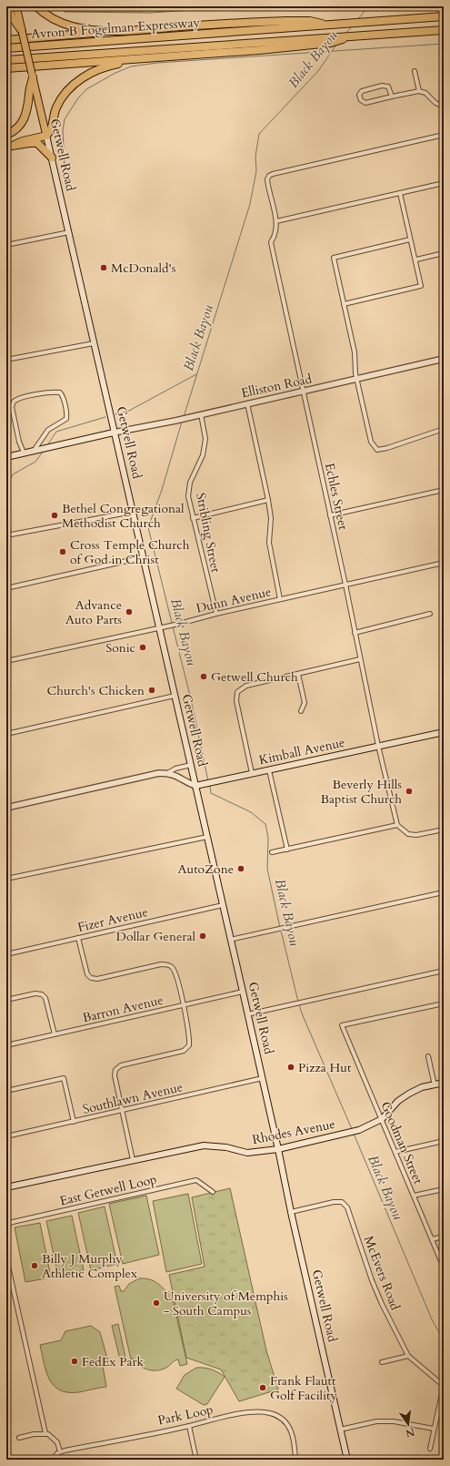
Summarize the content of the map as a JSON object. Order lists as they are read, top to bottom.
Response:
{
  "streets": {
    "highway": ["Avron B Fogelman Expressway"],
    "main road": ["Getwell Road", "Kimball Avenue", "Rhodes Avenue"],
    "street": [
      "Elliston Road",
      "Echles Street",
      "Stribling Street",
      "Dunn Avenue",
      "Fizer Avenue",
      "Barron Avenue",
      "Southlawn Avenue",
      "Goodman Street",
      "East Getwell Loop",
      "McEvers Road",
      "Park Loop"
    ]
  },
  "crossings": [
    ["Getwell Road", "Elliston Road"],
    ["Getwell Road", "Dunn Avenue"],
    ["Getwell Road", "Kimball Avenue"],
    ["Getwell Road", "Fizer Avenue"],
    ["Getwell Road", "Barron Avenue"],
    ["Getwell Road", "Southlawn Avenue"],
    ["Getwell Road", "Rhodes Avenue"],
    ["Getwell Road", "McEvers Road"],
    ["Elliston Road", "Echles Street"],
    ["Elliston Road", "Stribling Street"],
    ["Echles Street", "Dunn Avenue"],
    ["Echles Street", "Kimball Avenue"],
    ["Stribling Street", "Dunn Avenue"],
    ["Rhodes Avenue", "Goodman Street"]
  ],
  "water": ["Black Bayou"],
  "places": [
    "McDonald's",
    "Bethel Congregational Methodist Church",
    "Cross Temple Church of God in Christ",
    "Advance Auto Parts",
    "Sonic",
    "Getwell Church",
    "Church's Chicken",
    "Beverly Hills Baptist Church",
    "AutoZone",
    "Dollar General",
    "Pizza Hut",
    "Billy J Murphy Athletic Complex",
    "University of Memphis - South Campus",
    "FedEx Park",
    "Frank Flautt Golf Facility"
  ],
  "north": "bottom"
}
